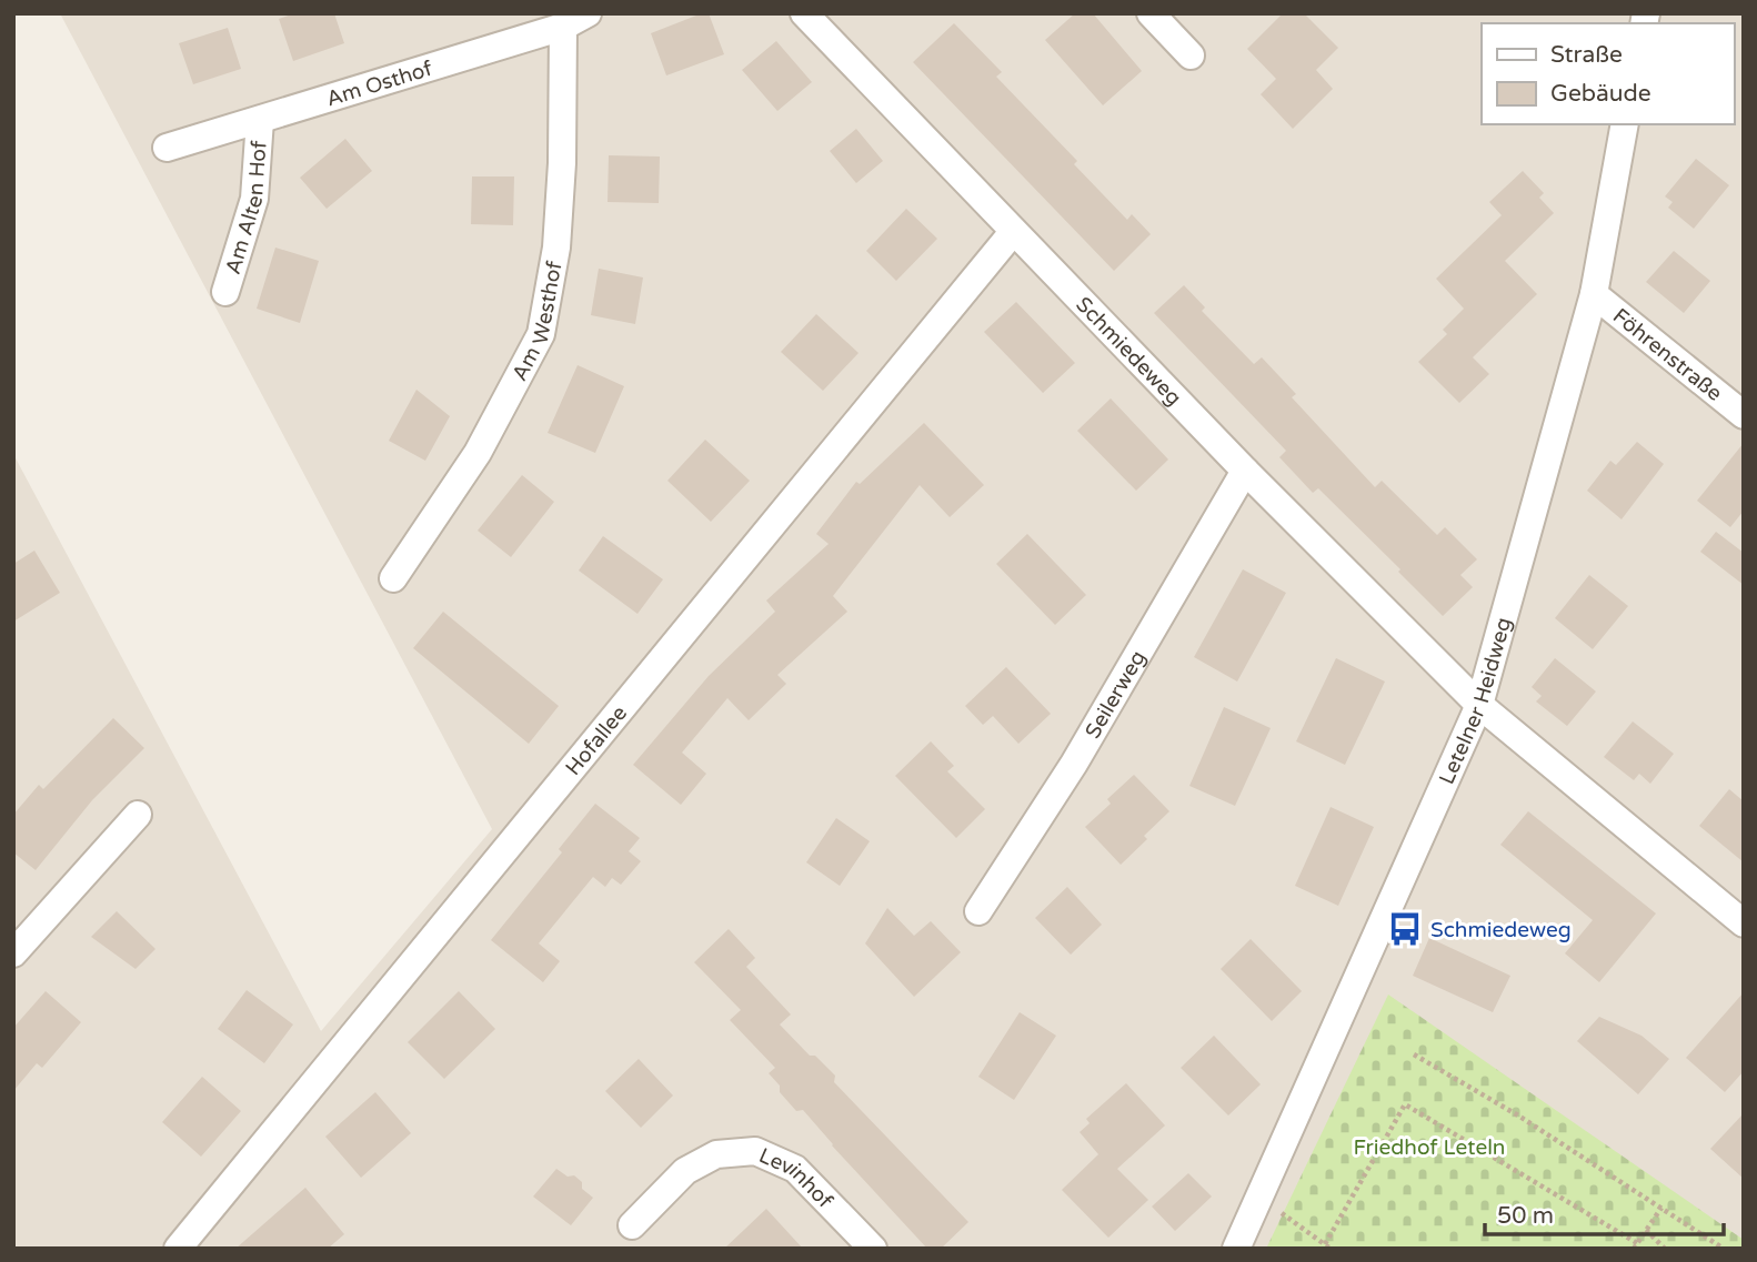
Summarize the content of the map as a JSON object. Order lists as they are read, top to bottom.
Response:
{
  "streets": {
    "street": [
      "Am Osthof",
      "Am Alten Hof",
      "Am Westhof",
      "Schmiedeweg",
      "Föhrenstraße",
      "Seilerweg",
      "Letelner Heidweg",
      "Hofallee",
      "Levinhof"
    ]
  },
  "crossings": [
    ["Am Osthof", "Am Alten Hof"],
    ["Am Osthof", "Am Westhof"],
    ["Schmiedeweg", "Seilerweg"],
    ["Schmiedeweg", "Letelner Heidweg"],
    ["Schmiedeweg", "Hofallee"],
    ["Föhrenstraße", "Letelner Heidweg"]
  ],
  "parks": ["Friedhof Leteln"],
  "places": {
    "bus stop": ["Schmiedeweg"]
  },
  "legend": ["Straße", "Gebäude"],
  "scale_bar": "50 m"
}
